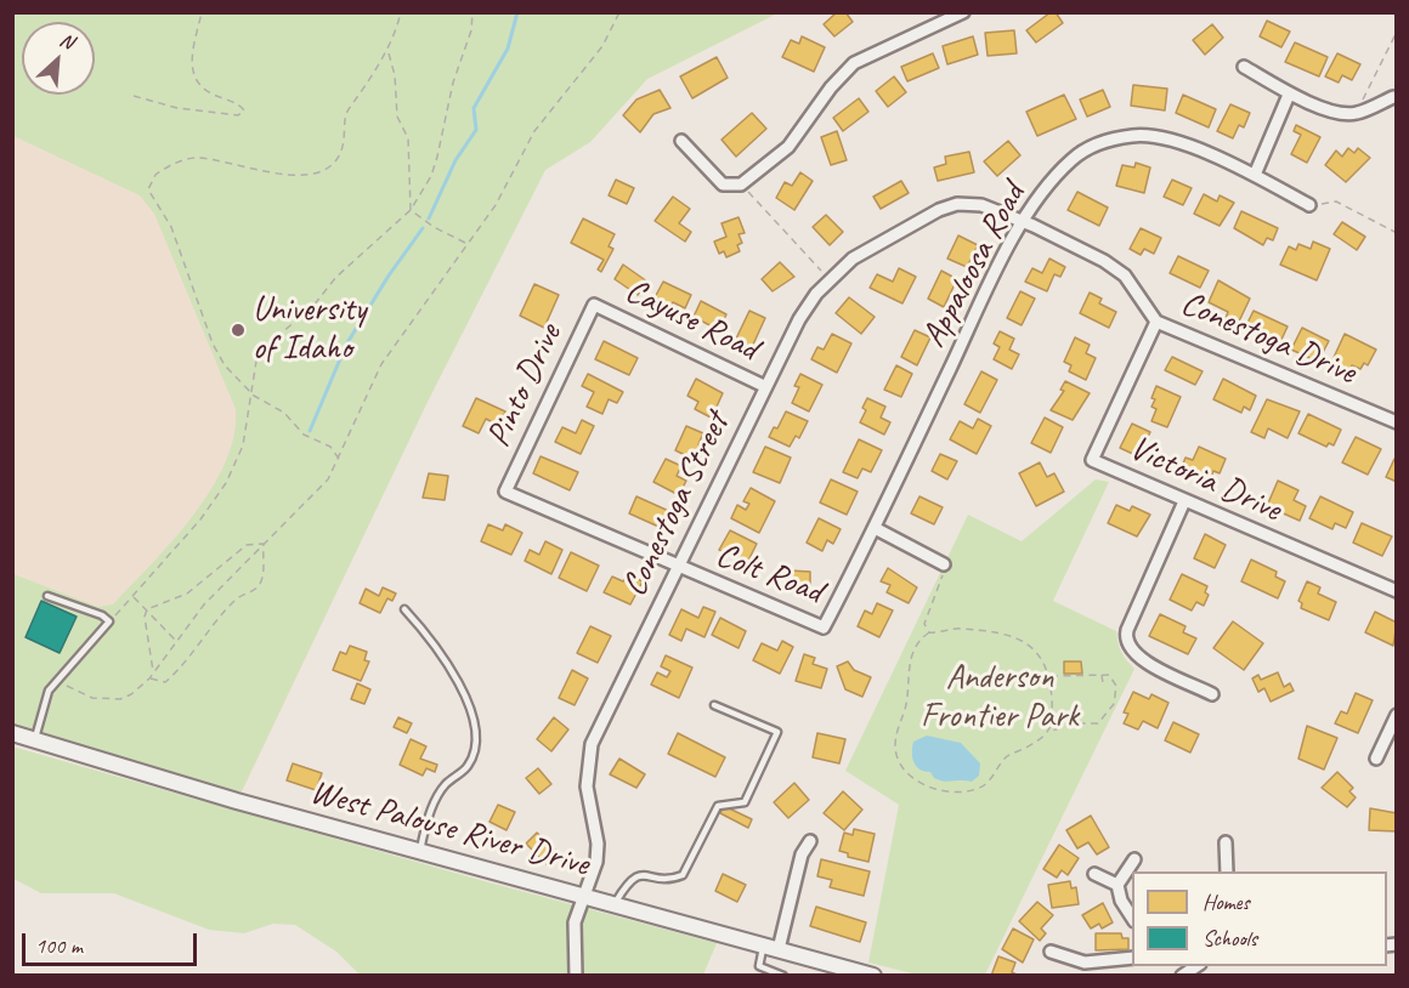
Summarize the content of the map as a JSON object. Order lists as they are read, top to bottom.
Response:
{
  "streets": {
    "street": [
      "Appaloosa Road",
      "Cayuse Road",
      "Conestoga Drive",
      "Pinto Drive",
      "Victoria Drive",
      "Conestoga Street",
      "Colt Road",
      "West Palouse River Drive"
    ]
  },
  "crossings": [
    ["Appaloosa Road", "Conestoga Drive"],
    ["Appaloosa Road", "Conestoga Street"],
    ["Appaloosa Road", "Colt Road"],
    ["Cayuse Road", "Pinto Drive"],
    ["Cayuse Road", "Conestoga Street"],
    ["Conestoga Drive", "Victoria Drive"],
    ["Conestoga Drive", "Conestoga Street"],
    ["Pinto Drive", "Colt Road"],
    ["Conestoga Street", "Colt Road"],
    ["Conestoga Street", "West Palouse River Drive"]
  ],
  "parks": ["Anderson Frontier Park"],
  "places": ["University of Idaho"],
  "legend": ["Homes", "Schools"],
  "scale_bar": "100 m",
  "north": "top right"
}
